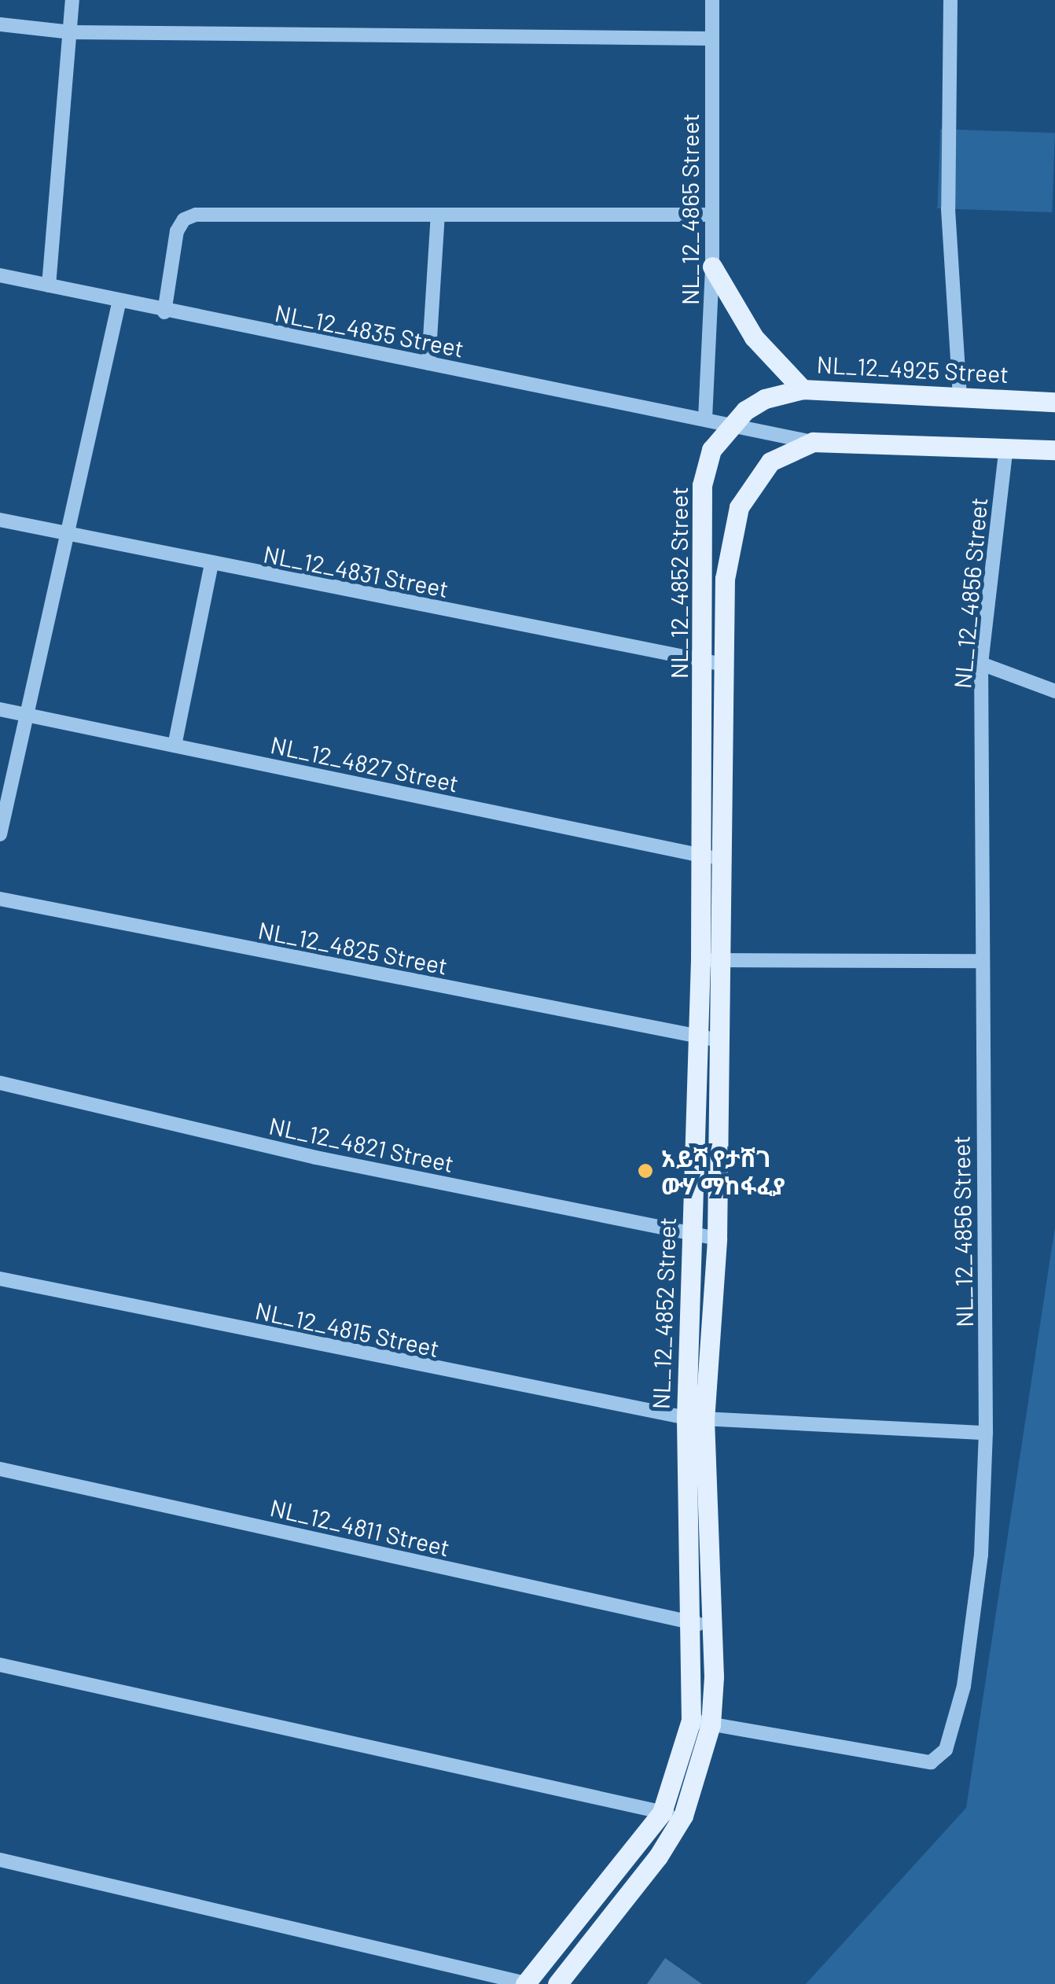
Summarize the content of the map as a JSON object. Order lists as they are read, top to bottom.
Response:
{
  "streets": {
    "main road": ["NL_12_4925 Street", "NL_12_4852 Street"],
    "street": [
      "NL_12_4865 Street",
      "NL_12_4835 Street",
      "NL_12_4831 Street",
      "NL_12_4856 Street",
      "NL_12_4827 Street",
      "NL_12_4825 Street",
      "NL_12_4821 Street",
      "NL_12_4815 Street",
      "NL_12_4811 Street"
    ]
  },
  "crossings": [
    ["NL_12_4865 Street", "NL_12_4835 Street"],
    ["NL_12_4835 Street", "NL_12_4925 Street"],
    ["NL_12_4835 Street", "NL_12_4852 Street"],
    ["NL_12_4925 Street", "NL_12_4852 Street"],
    ["NL_12_4831 Street", "NL_12_4852 Street"],
    ["NL_12_4852 Street", "NL_12_4856 Street"],
    ["NL_12_4852 Street", "NL_12_4827 Street"],
    ["NL_12_4852 Street", "NL_12_4825 Street"],
    ["NL_12_4852 Street", "NL_12_4821 Street"],
    ["NL_12_4852 Street", "NL_12_4815 Street"],
    ["NL_12_4852 Street", "NL_12_4811 Street"],
    ["NL_12_4856 Street", "NL_12_4815 Street"]
  ],
  "places": ["አይሻ የታሸገ ውሃ ማከፋፈያ"]
}
